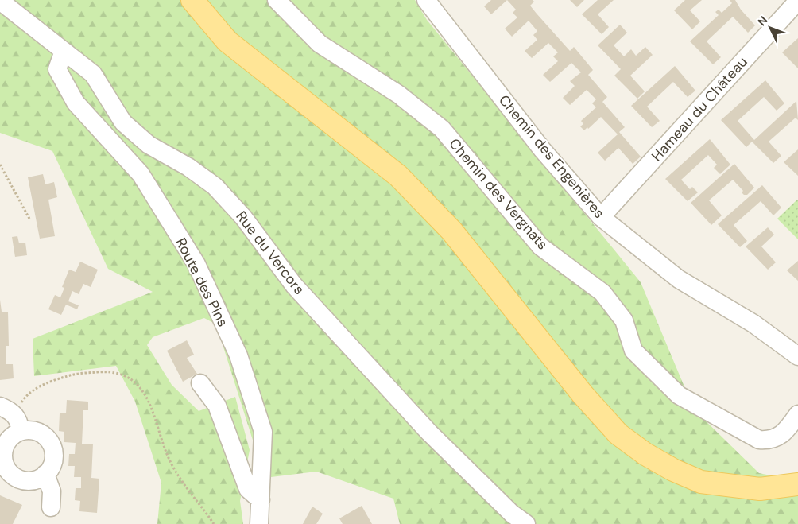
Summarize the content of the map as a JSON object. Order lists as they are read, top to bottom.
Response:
{
  "streets": {
    "street": [
      "Hameau du Château",
      "Chemin des Engenières",
      "Chemin des Vergnats",
      "Rue du Vercors",
      "Route des Pins"
    ]
  },
  "crossings": [
    ["Hameau du Château", "Chemin des Engenières"],
    ["Rue du Vercors", "Route des Pins"]
  ],
  "north": "top left"
}
